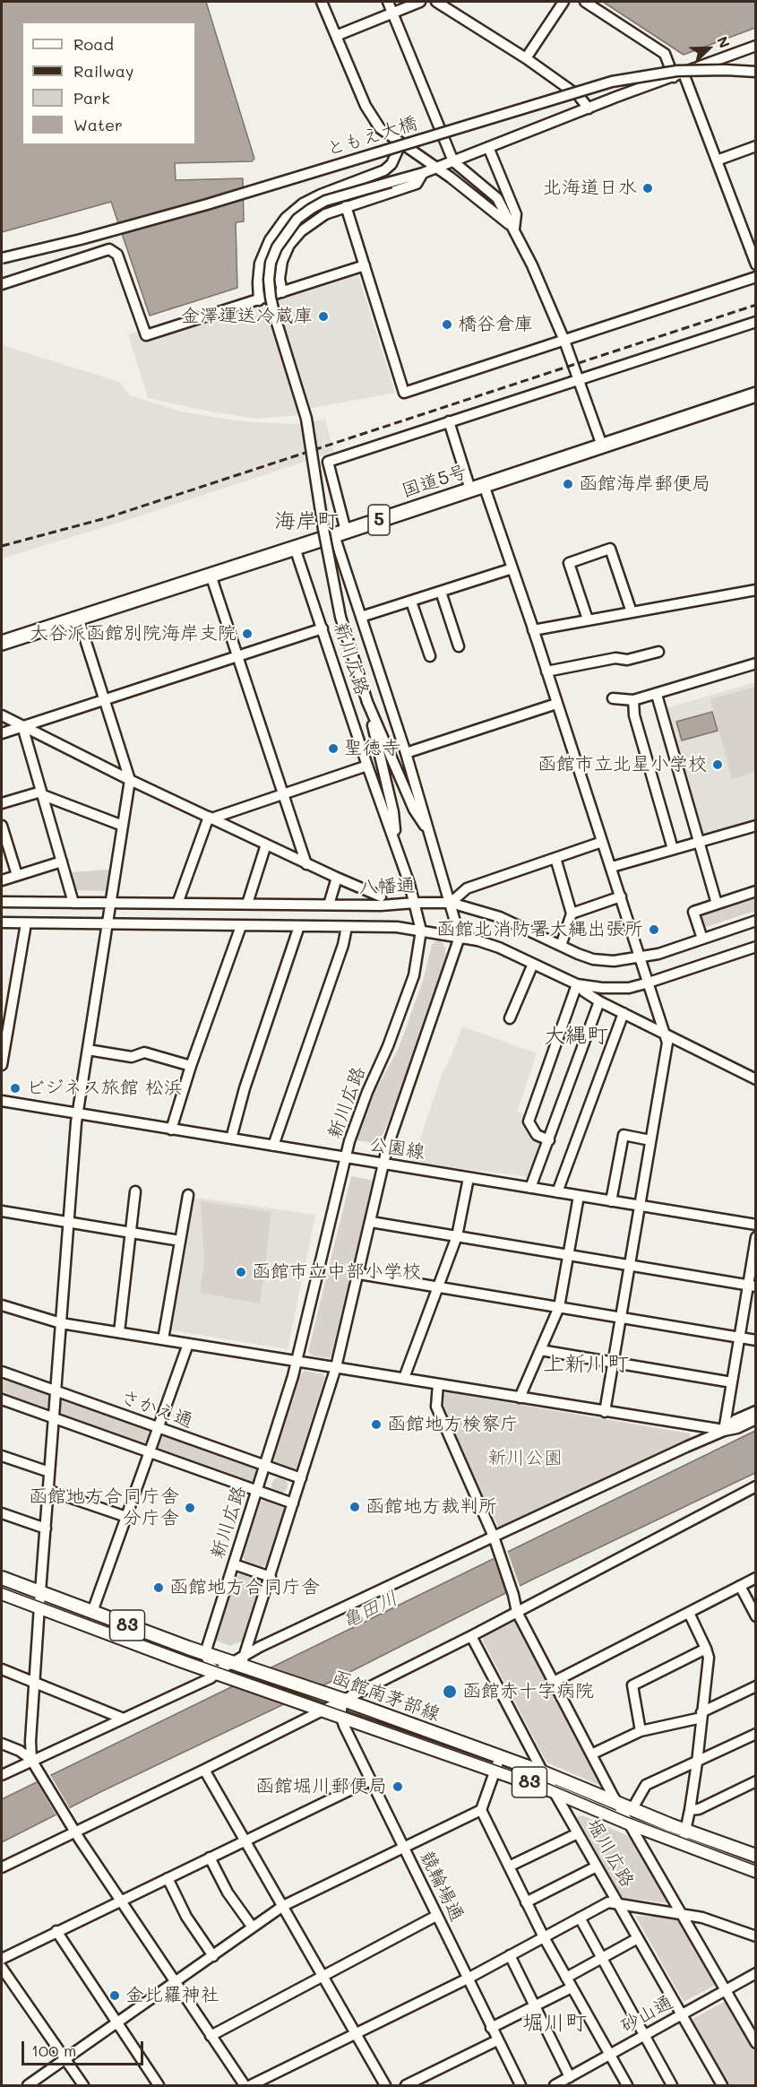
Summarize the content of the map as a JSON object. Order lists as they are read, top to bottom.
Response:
{
  "streets": {
    "highway": ["国道5号", "5"],
    "main road": ["83", "函館南茅部線"],
    "street": [
      "ともえ大橋",
      "新川広路",
      "八幡通",
      "公園線",
      "さかえ通",
      "堀川広路",
      "競輪場通",
      "砂山通"
    ]
  },
  "crossings": [
    ["国道5号", "新川広路"],
    ["新川広路", "八幡通"],
    ["新川広路", "公園線"],
    ["新川広路", "さかえ通"],
    ["新川広路", "函館南茅部線"],
    ["83", "函館南茅部線"],
    ["83", "堀川広路"],
    ["83", "競輪場通"],
    ["函館南茅部線", "堀川広路"],
    ["堀川広路", "砂山通"]
  ],
  "districts": [
    "海岸町",
    "大縄町",
    "上新川町",
    "堀川町"
  ],
  "water": ["亀田川"],
  "parks": ["新川公園"],
  "places": [
    "北海道日水",
    "金澤運送冷蔵庫",
    "橋谷倉庫",
    "函館海岸郵便局",
    "大谷派函館別院海岸支院",
    "聖徳寺",
    "函館市立北星小学校",
    "函館北消防署大縄出張所",
    "ビジネス旅館 松浜",
    "函館市立中部小学校",
    "函館地方検察庁",
    "函館地方裁判所",
    "函館地方合同庁舎 分庁舎",
    "函館地方合同庁舎",
    "函館赤十字病院",
    "函館堀川郵便局",
    "金比羅神社"
  ],
  "legend": [
    "Road",
    "Railway",
    "Park",
    "Water"
  ],
  "scale_bar": "100 m",
  "north": "top right"
}
